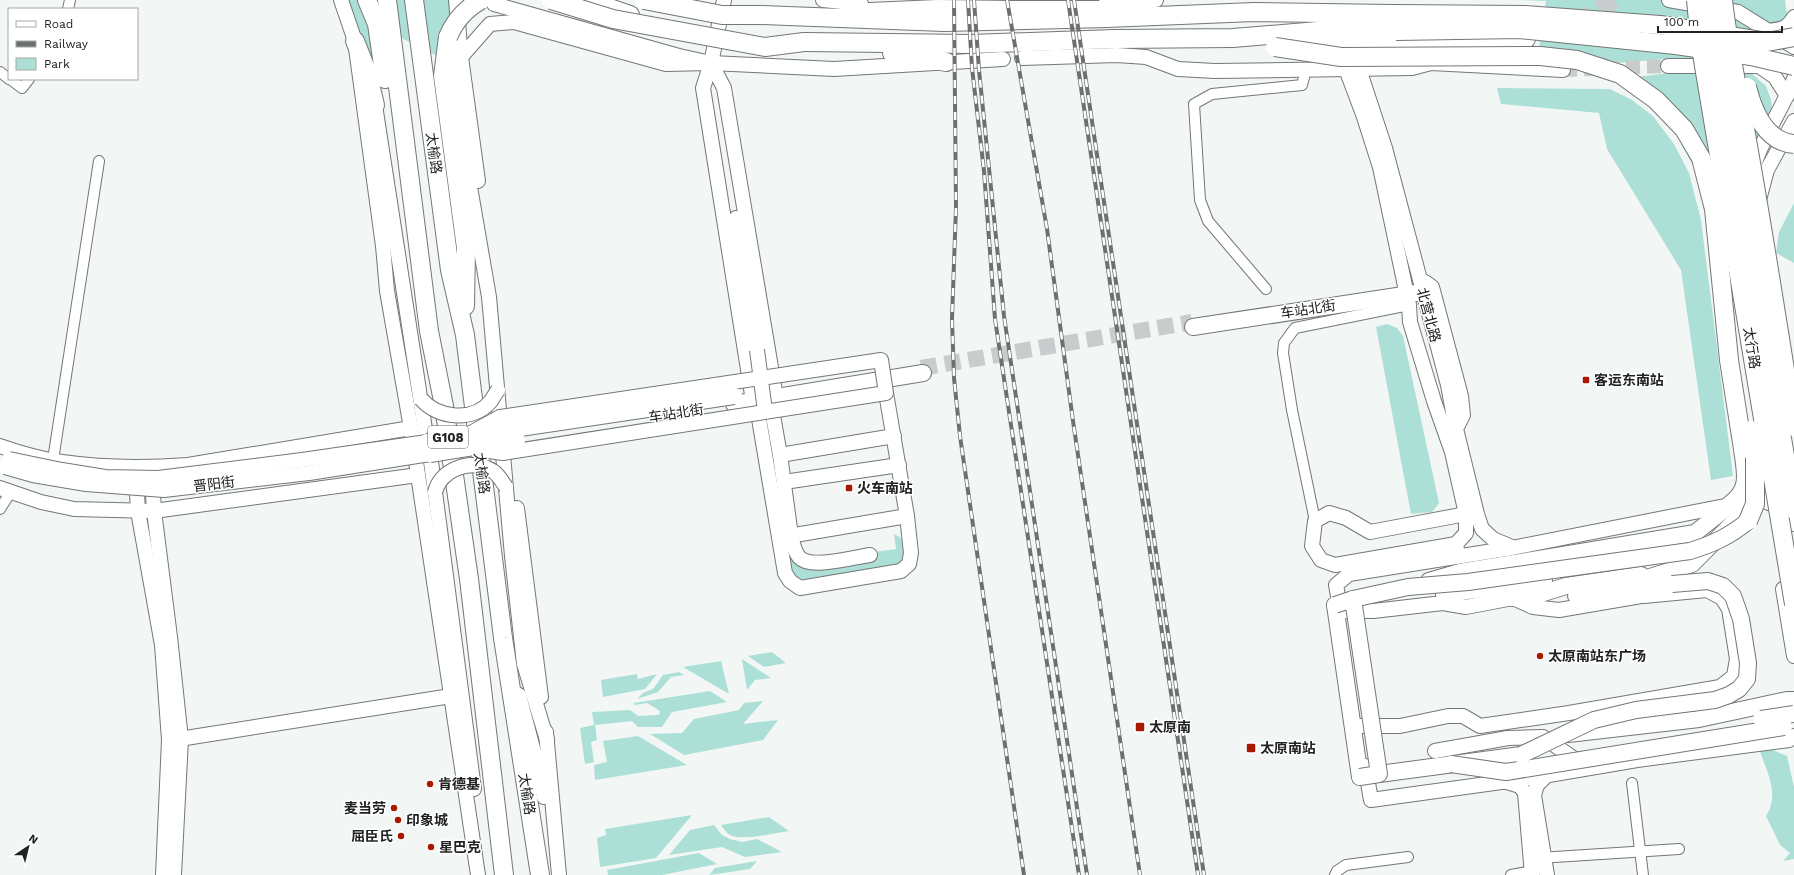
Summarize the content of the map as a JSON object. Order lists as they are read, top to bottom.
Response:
{
  "streets": {
    "highway": ["太榆路", "太行路", "G108"],
    "main road": ["车站北街", "北营北路", "晋阳街"]
  },
  "crossings": [
    ["车站北街", "北营北路"]
  ],
  "places": {
    "transit": [
      "客运东南站",
      "火车南站",
      "太原南",
      "太原南站"
    ],
    "other": [
      "太原南站东广场",
      "肯德基",
      "麦当劳",
      "印象城",
      "屈臣氏",
      "星巴克"
    ]
  },
  "legend": ["Road", "Railway", "Park"],
  "scale_bar": "100 m",
  "north": "top right"
}
